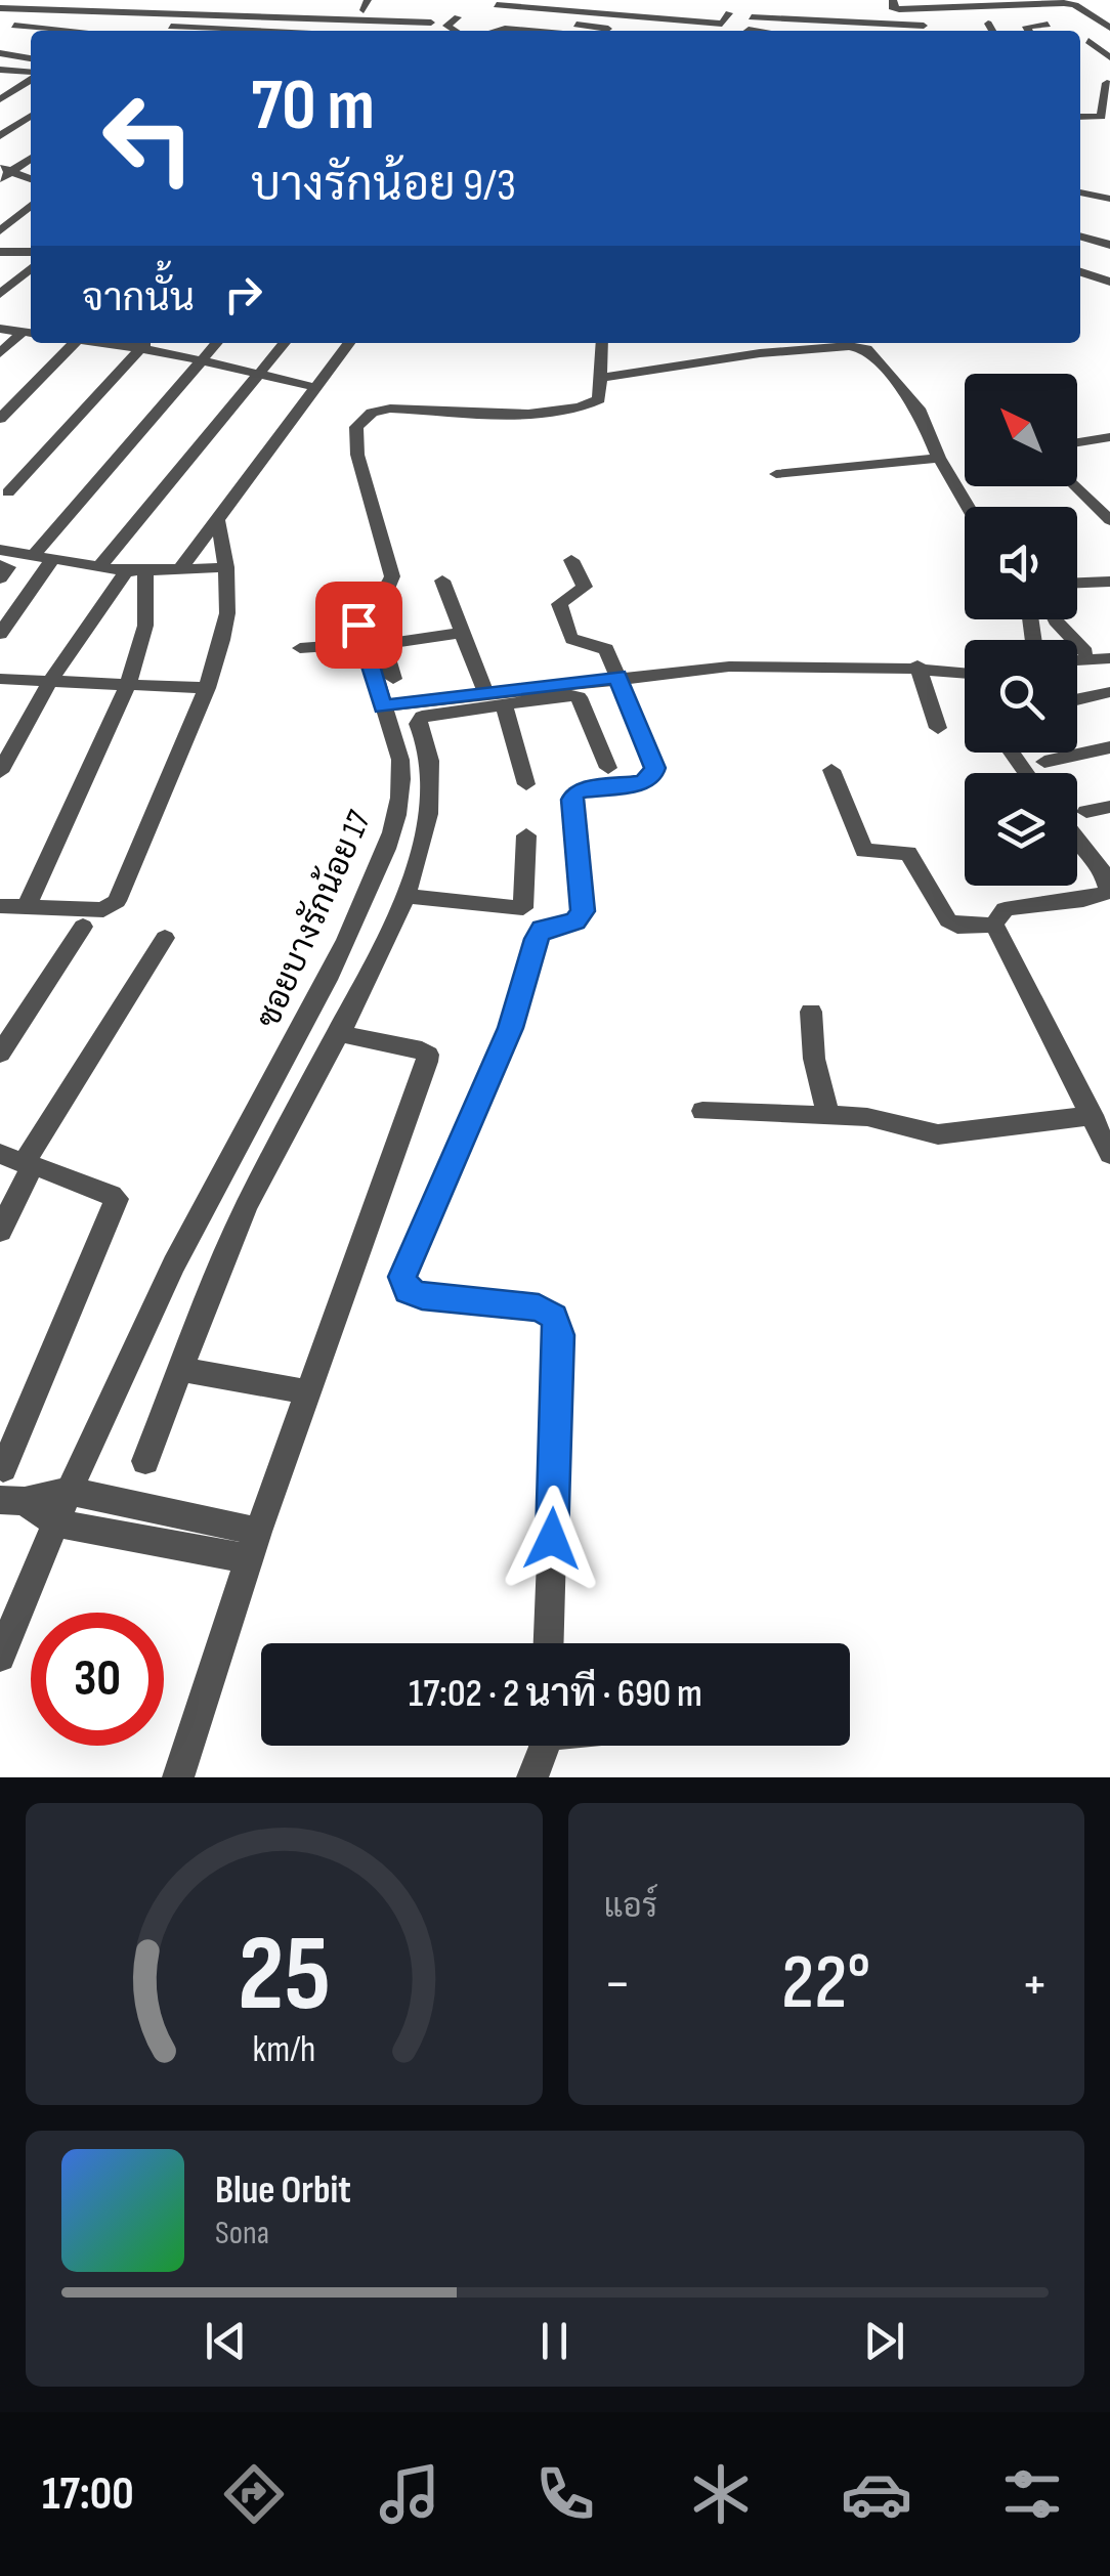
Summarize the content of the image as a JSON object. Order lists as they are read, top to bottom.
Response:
{
  "streets": {
    "street": ["ซอยบางรักน้อย 17"]
  },
  "north": "top left",
  "page": {
    "turn": ["70 m", "บางรักน้อย 9/3"],
    "then": "จากนั้น",
    "limit": "30",
    "trip": "17:02 · 2 นาที · 690 m",
    "tile": "แอร์",
    "heat": ["−", "22°", "+"],
    "song": ["Blue Orbit", "Sona"],
    "tabs": "17:00",
    "gauge": ["25", "km/h"]
  }
}
